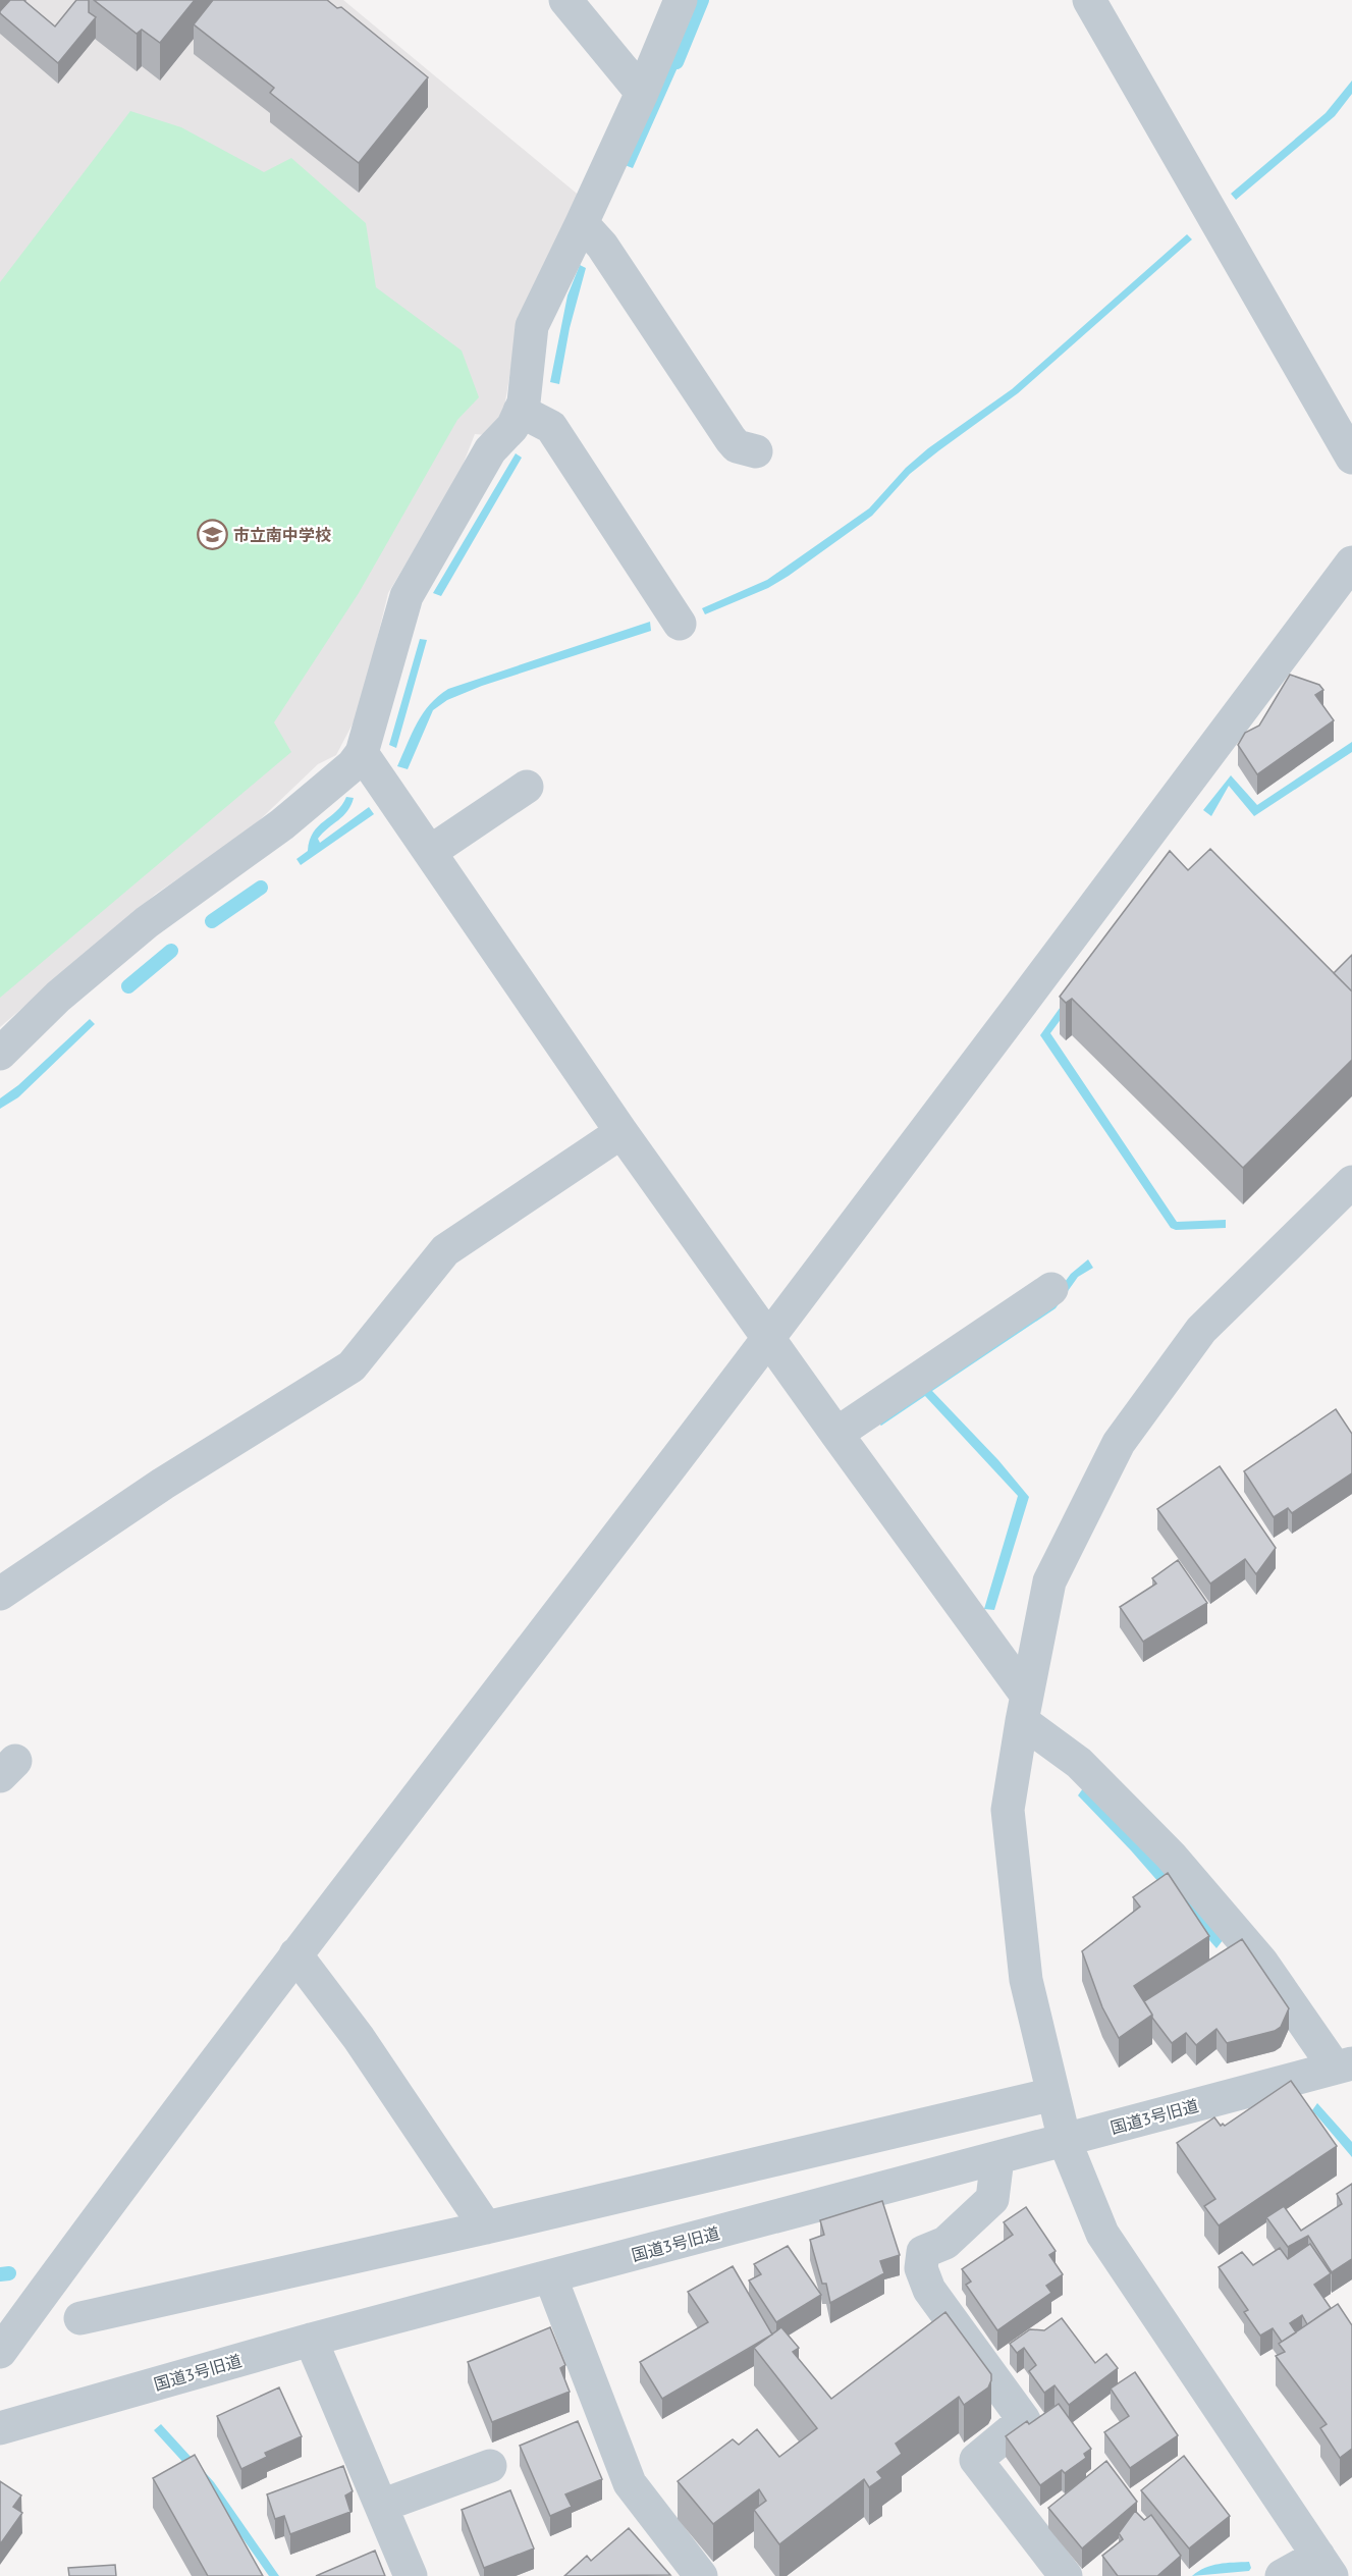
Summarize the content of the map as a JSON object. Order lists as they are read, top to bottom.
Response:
{
  "streets": {
    "street": ["国道3号旧道"]
  },
  "places": {
    "school or university": ["市立南中学校"]
  }
}
